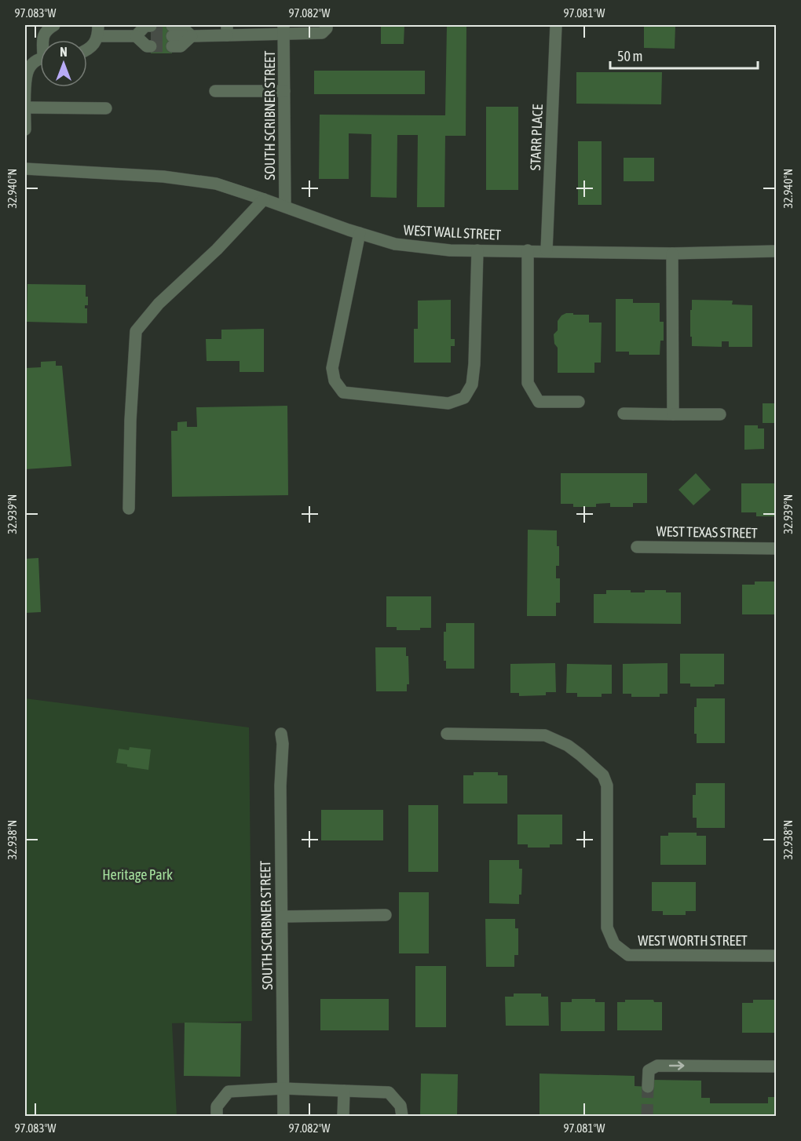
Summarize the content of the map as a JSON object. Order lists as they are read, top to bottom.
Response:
{
  "streets": {
    "street": [
      "SOUTH SCRIBNER STREET",
      "STARR PLACE",
      "WEST WALL STREET",
      "WEST TEXAS STREET",
      "WEST WORTH STREET"
    ]
  },
  "crossings": [
    ["SOUTH SCRIBNER STREET", "WEST WALL STREET"],
    ["STARR PLACE", "WEST WALL STREET"]
  ],
  "parks": ["Heritage Park"],
  "scale_bar": "50 m",
  "north": "top",
  "coordinates": [
    "97.083°W",
    "97.082°W",
    "97.081°W",
    "32.940°N",
    "32.939°N",
    "32.938°N"
  ]
}
